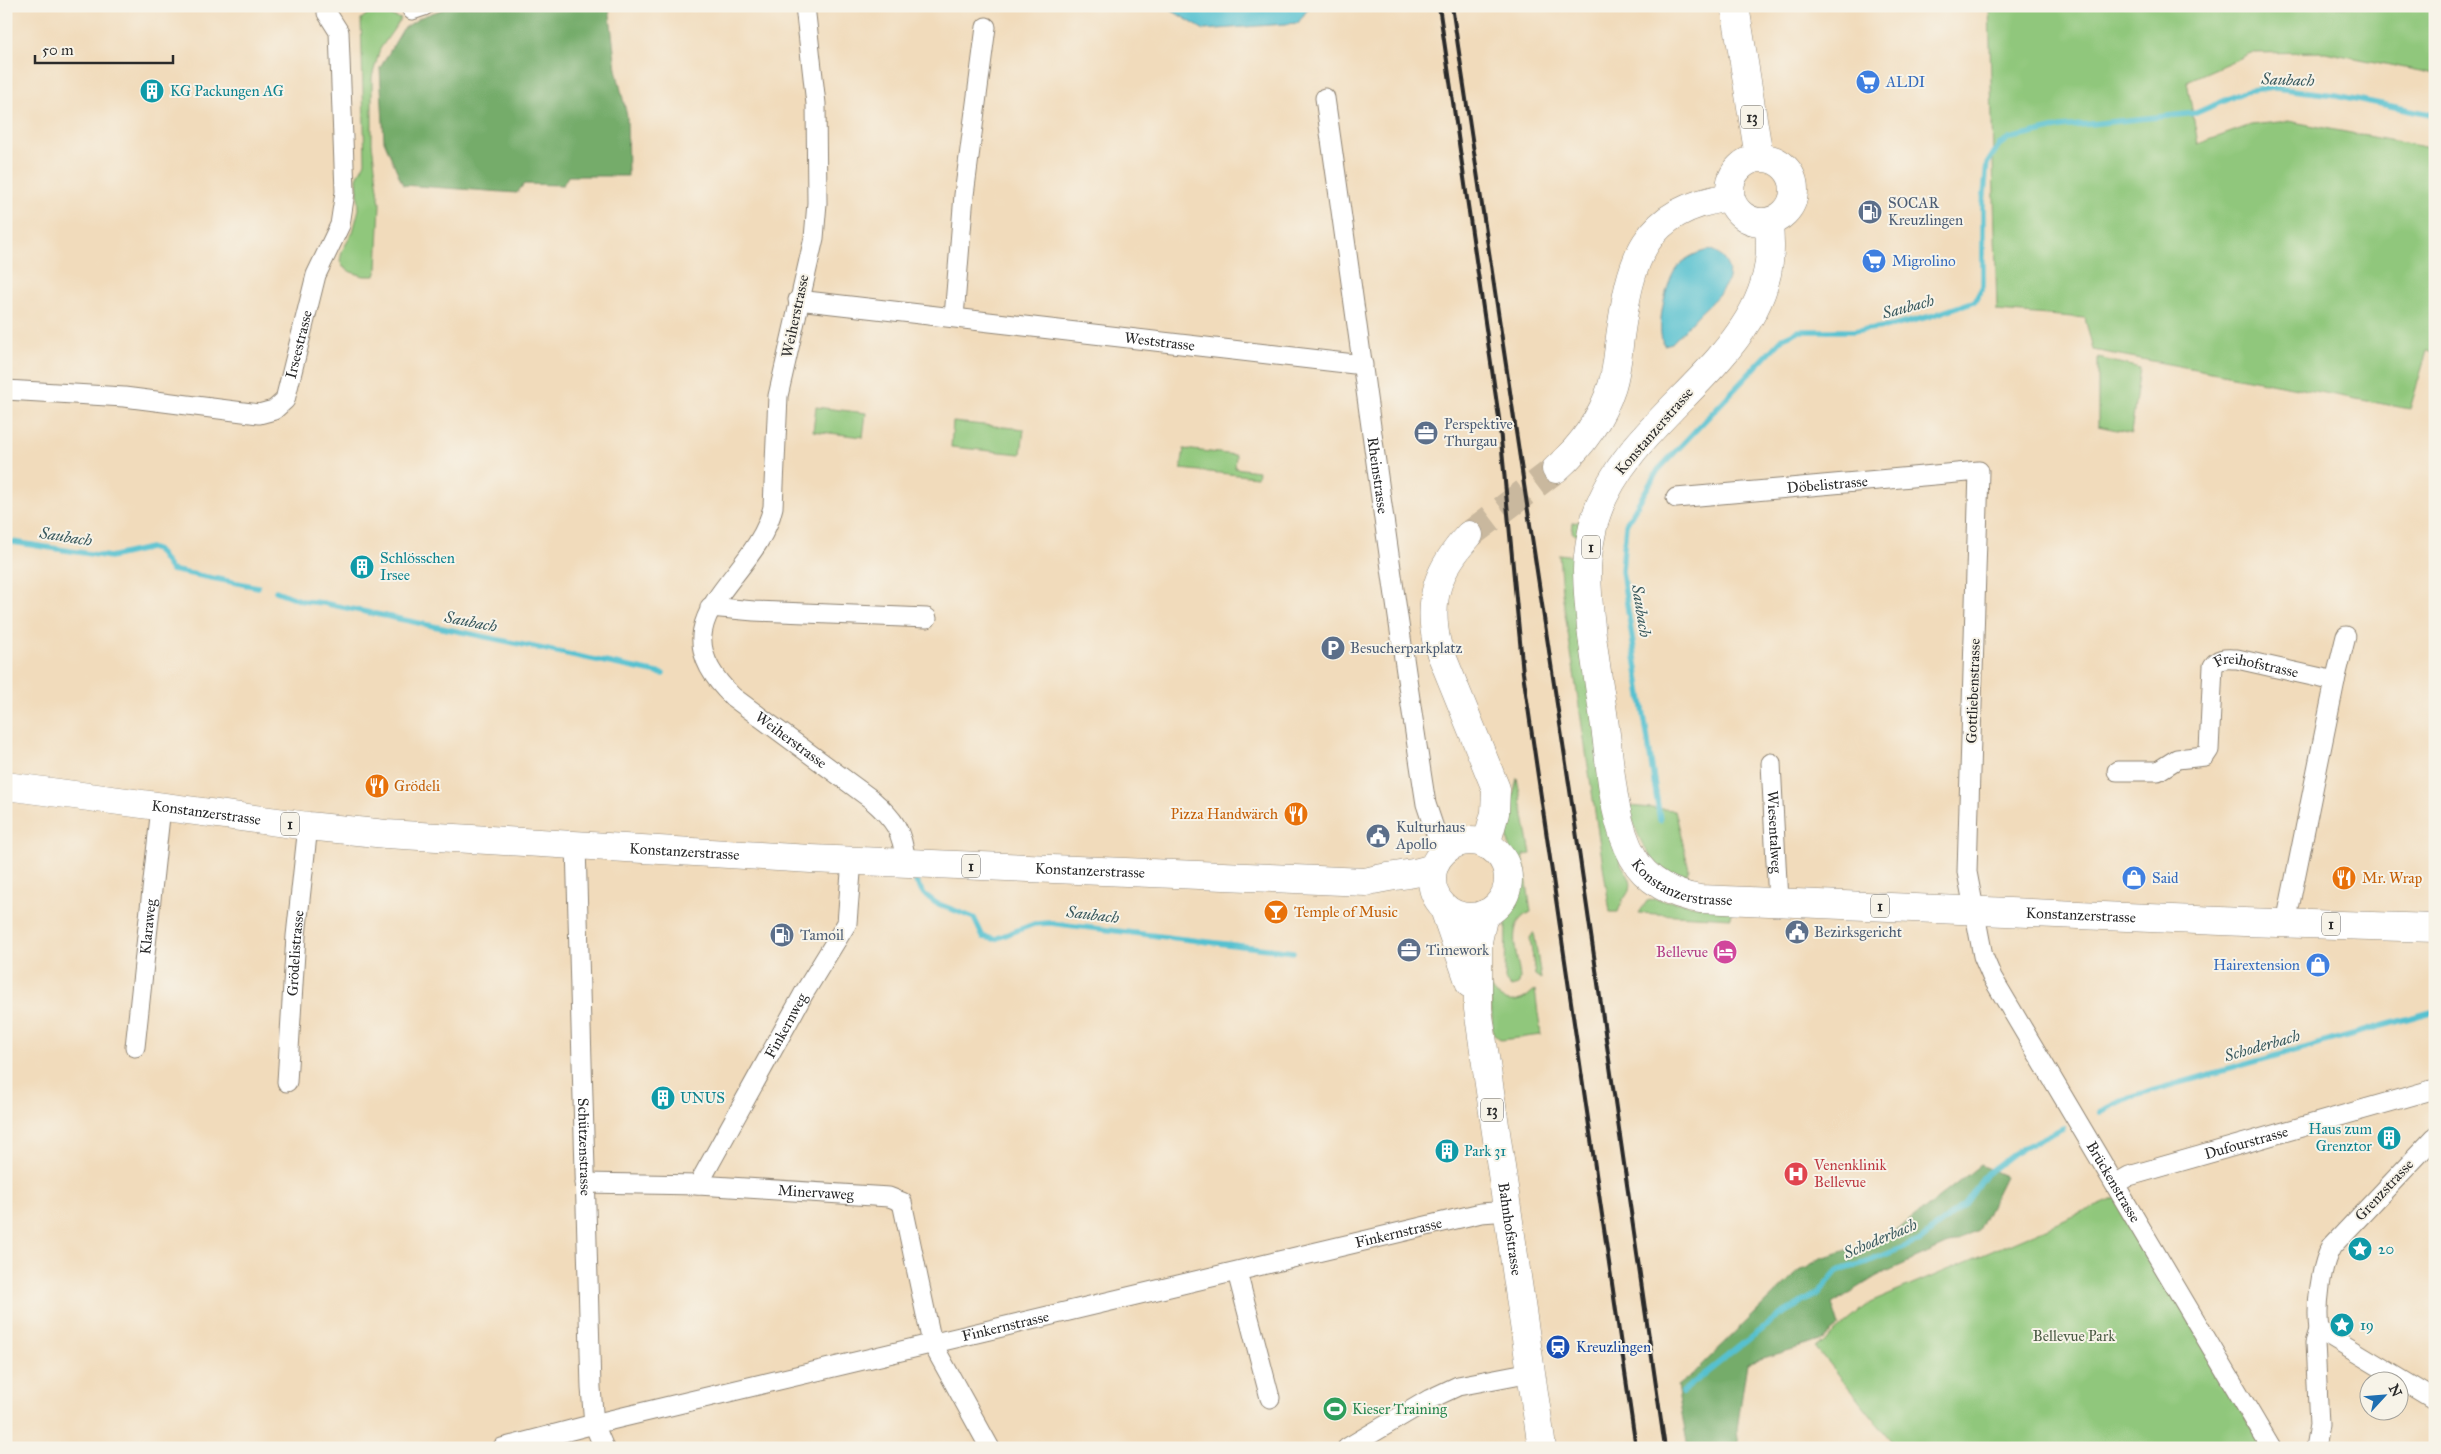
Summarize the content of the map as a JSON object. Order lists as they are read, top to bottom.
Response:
{
  "streets": {
    "main road": [
      "13",
      "Konstanzerstrasse",
      "1",
      "Bahnhofstrasse"
    ],
    "street": [
      "Weiherstrasse",
      "Weststrasse",
      "Irseestrasse",
      "Rheinstrasse",
      "Döbelistrasse",
      "Freihofstrasse",
      "Gottliebenstrasse",
      "Wiesentalweg",
      "Klaraweg",
      "Grödelistrasse",
      "Finkernweg",
      "Dufourstrasse",
      "Schützenstrasse",
      "Brückenstrasse",
      "Grenzstrasse",
      "Minervaweg",
      "Finkernstrasse"
    ]
  },
  "crossings": [
    ["13", "Konstanzerstrasse"],
    ["Weiherstrasse", "Weststrasse"],
    ["Weiherstrasse", "Konstanzerstrasse"],
    ["Weststrasse", "Rheinstrasse"],
    ["Konstanzerstrasse", "Rheinstrasse"],
    ["Konstanzerstrasse", "Gottliebenstrasse"],
    ["Konstanzerstrasse", "Wiesentalweg"],
    ["Konstanzerstrasse", "Klaraweg"],
    ["Konstanzerstrasse", "Grödelistrasse"],
    ["Konstanzerstrasse", "Finkernweg"],
    ["Konstanzerstrasse", "Schützenstrasse"],
    ["Konstanzerstrasse", "Brückenstrasse"],
    ["Konstanzerstrasse", "Bahnhofstrasse"],
    ["Rheinstrasse", "Bahnhofstrasse"],
    ["Döbelistrasse", "Gottliebenstrasse"],
    ["Gottliebenstrasse", "Brückenstrasse"],
    ["Finkernweg", "Minervaweg"],
    ["Dufourstrasse", "Brückenstrasse"],
    ["Schützenstrasse", "Minervaweg"],
    ["Schützenstrasse", "Finkernstrasse"],
    ["Minervaweg", "Finkernstrasse"],
    ["Bahnhofstrasse", "Finkernstrasse"]
  ],
  "water": ["Saubach", "Schoderbach"],
  "parks": ["Bellevue Park"],
  "places": {
    "supermarket": ["ALDI", "Migrolino"],
    "building": [
      "KG Packungen AG",
      "Schlösschen Irsee",
      "UNUS",
      "Haus zum Grenztor",
      "Park 31"
    ],
    "fuel station": ["SOCAR Kreuzlingen", "Tamoil"],
    "office": ["Perspektive Thurgau", "Timework"],
    "parking": ["Besucherparkplatz"],
    "restaurant": ["Grödeli", "Pizza Handwärch", "Mr. Wrap"],
    "public building": ["Kulturhaus Apollo", "Bezirksgericht"],
    "shop": ["Said", "Hairextension"],
    "bar": ["Temple of Music"],
    "hotel": ["Bellevue"],
    "hospital": ["Venenklinik Bellevue"],
    "place": ["20", "19"],
    "station": ["Kreuzlingen"],
    "sports": ["Kieser Training"]
  },
  "scale_bar": "50 m",
  "north": "top right"
}
